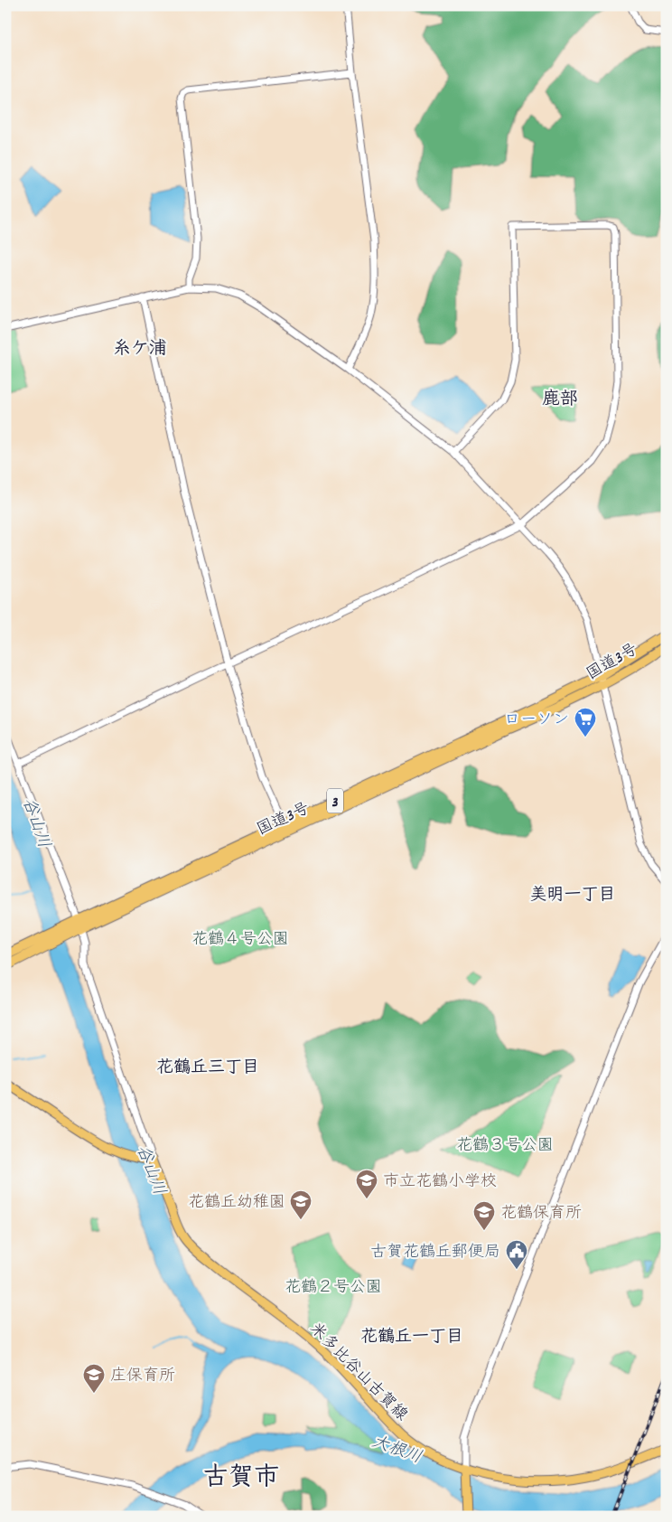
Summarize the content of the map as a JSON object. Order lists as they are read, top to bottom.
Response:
{
  "streets": {
    "highway": ["国道3号", "3"],
    "main road": ["米多比谷山古賀線"]
  },
  "districts": [
    "糸ケ浦",
    "鹿部",
    "美明一丁目",
    "花鶴丘三丁目",
    "花鶴丘一丁目",
    "古賀市"
  ],
  "water": ["谷山川", "大根川"],
  "parks": ["花鶴４号公園", "花鶴３号公園", "花鶴２号公園"],
  "places": {
    "supermarket": ["ローソン"],
    "school or university": [
      "市立花鶴小学校",
      "花鶴丘幼稚園",
      "花鶴保育所",
      "庄保育所"
    ],
    "public building": ["古賀花鶴丘郵便局"]
  }
}
